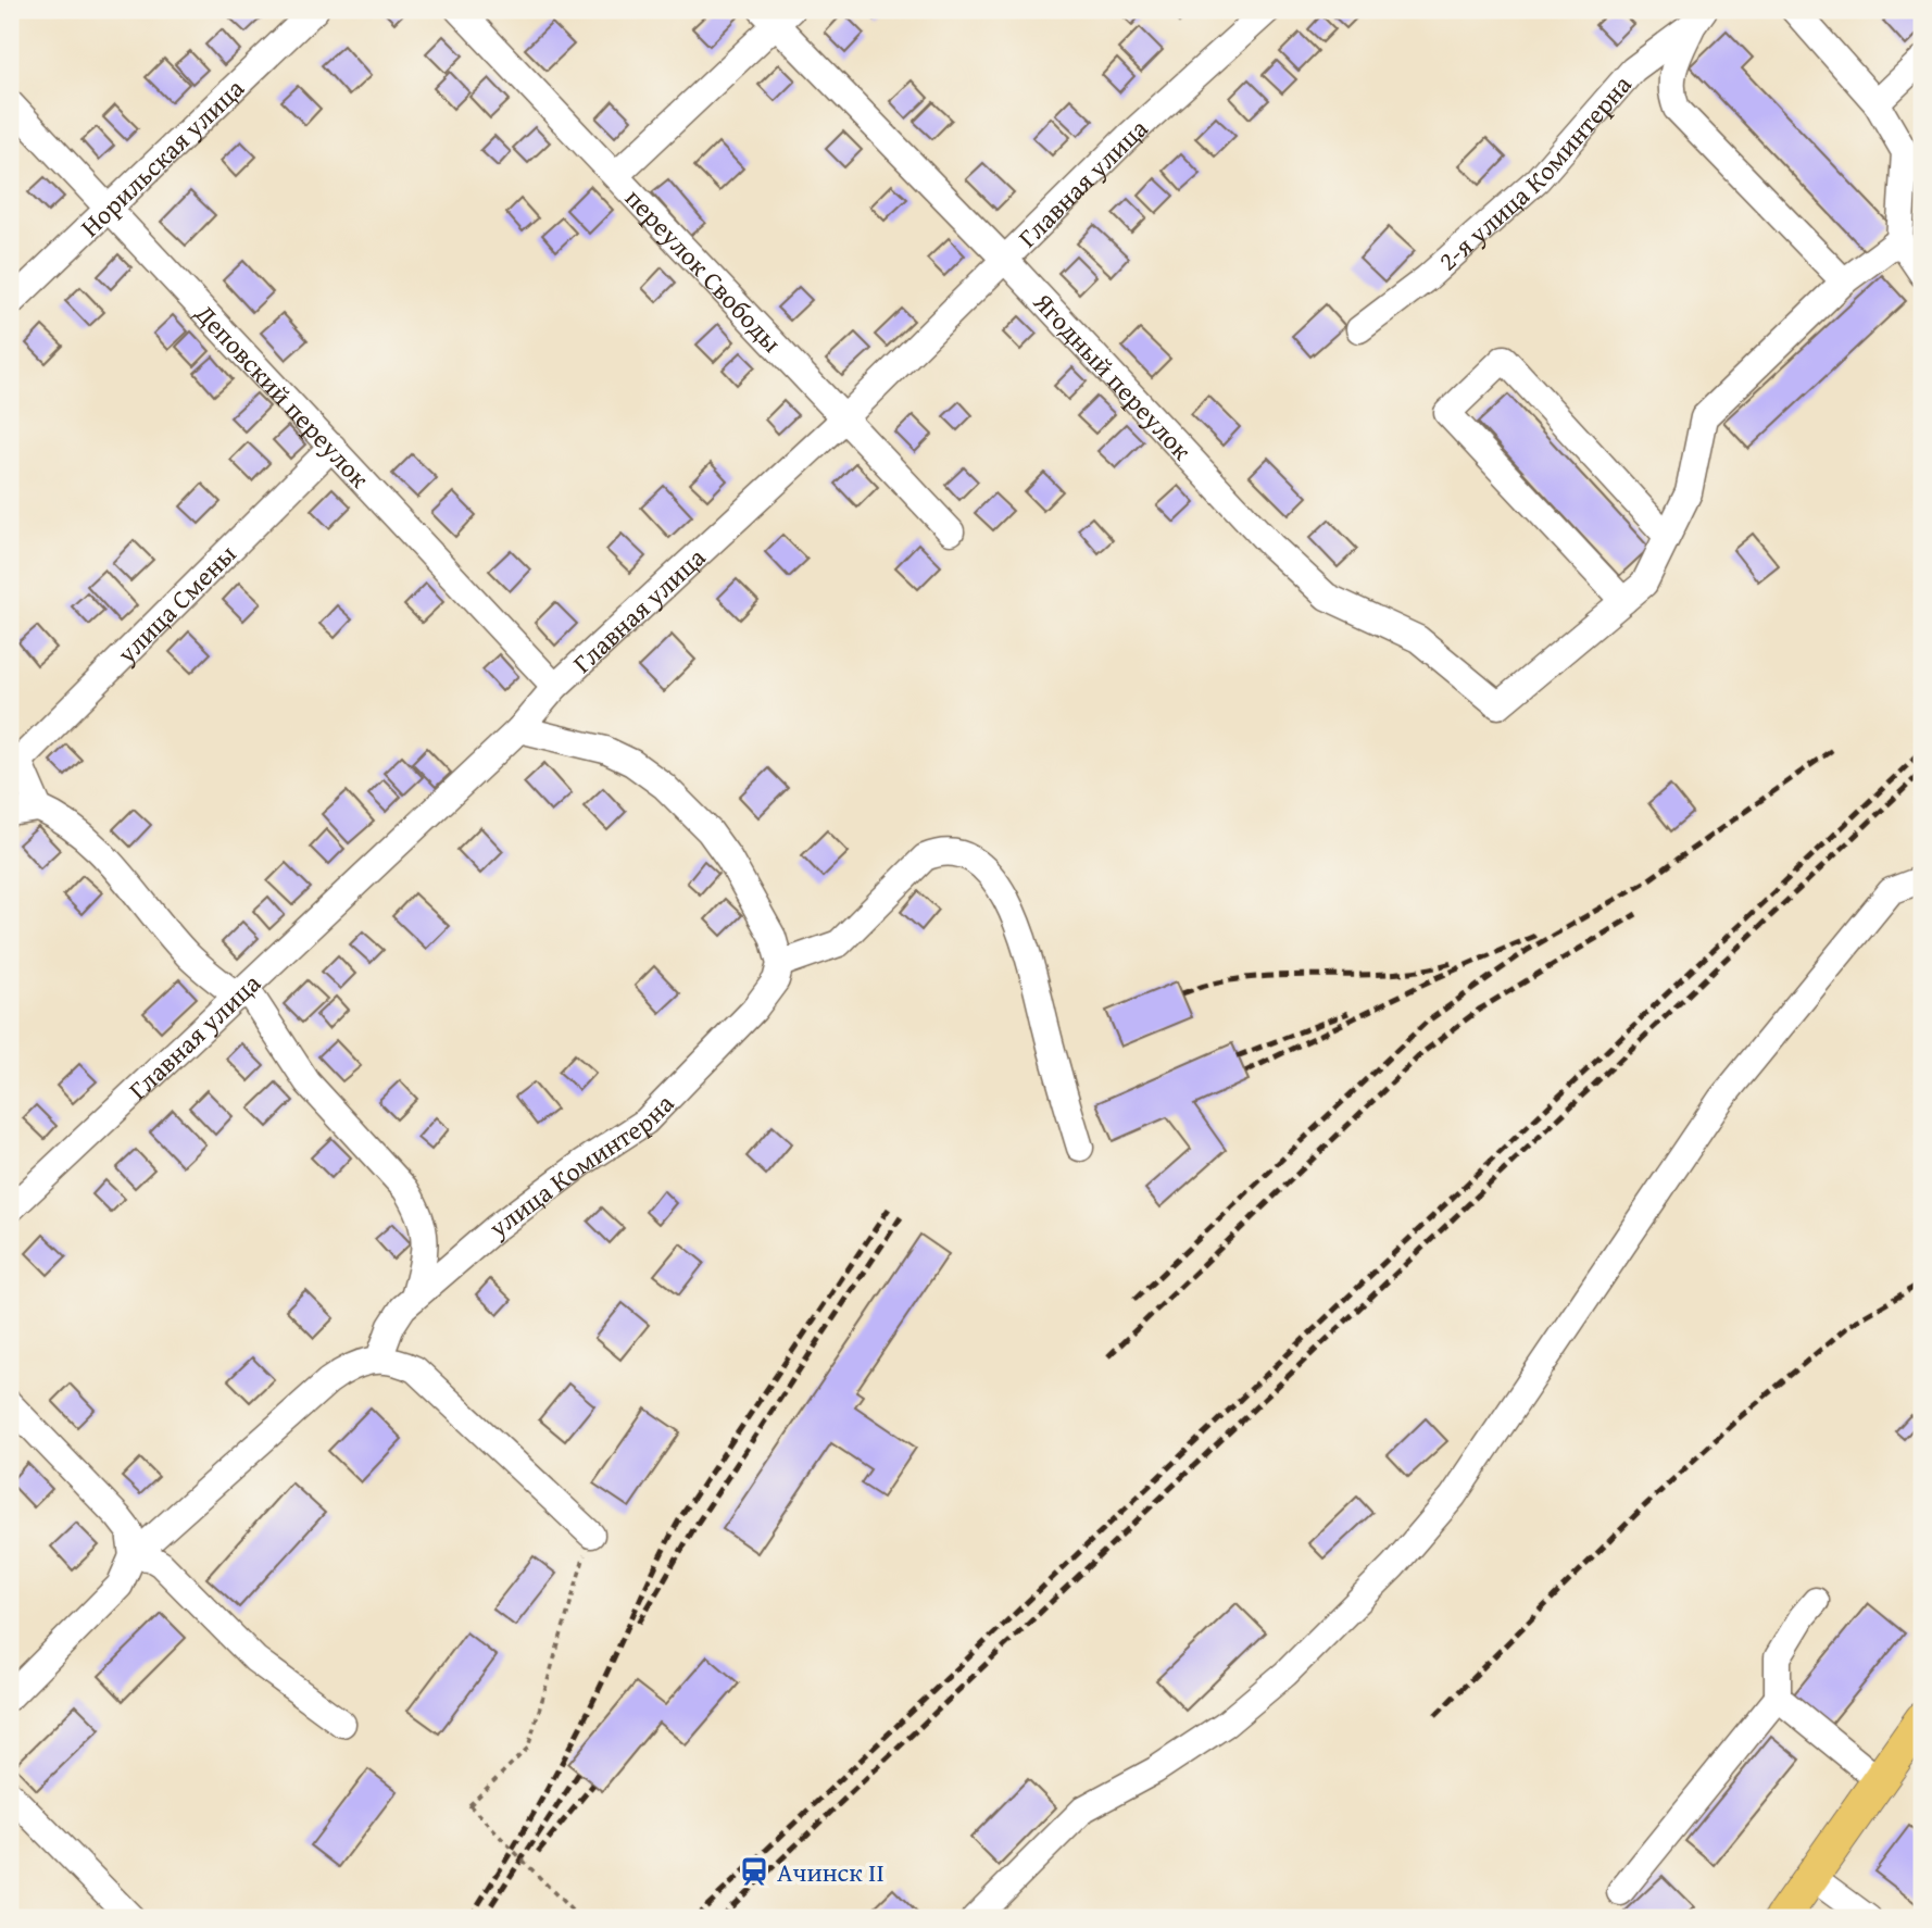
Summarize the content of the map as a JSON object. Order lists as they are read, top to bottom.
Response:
{
  "streets": {
    "street": [
      "Норильская улица",
      "2-я улица Коминтерна",
      "Главная улица",
      "переулок Свободы",
      "Ягодный переулок",
      "Деповский переулок",
      "улица Смены",
      "улица Коминтерна"
    ]
  },
  "crossings": [
    ["Норильская улица", "Деповский переулок"],
    ["Главная улица", "переулок Свободы"],
    ["Главная улица", "Ягодный переулок"],
    ["Главная улица", "Деповский переулок"],
    ["Деповский переулок", "улица Смены"]
  ],
  "places": {
    "station": ["Ачинск II"]
  }
}
